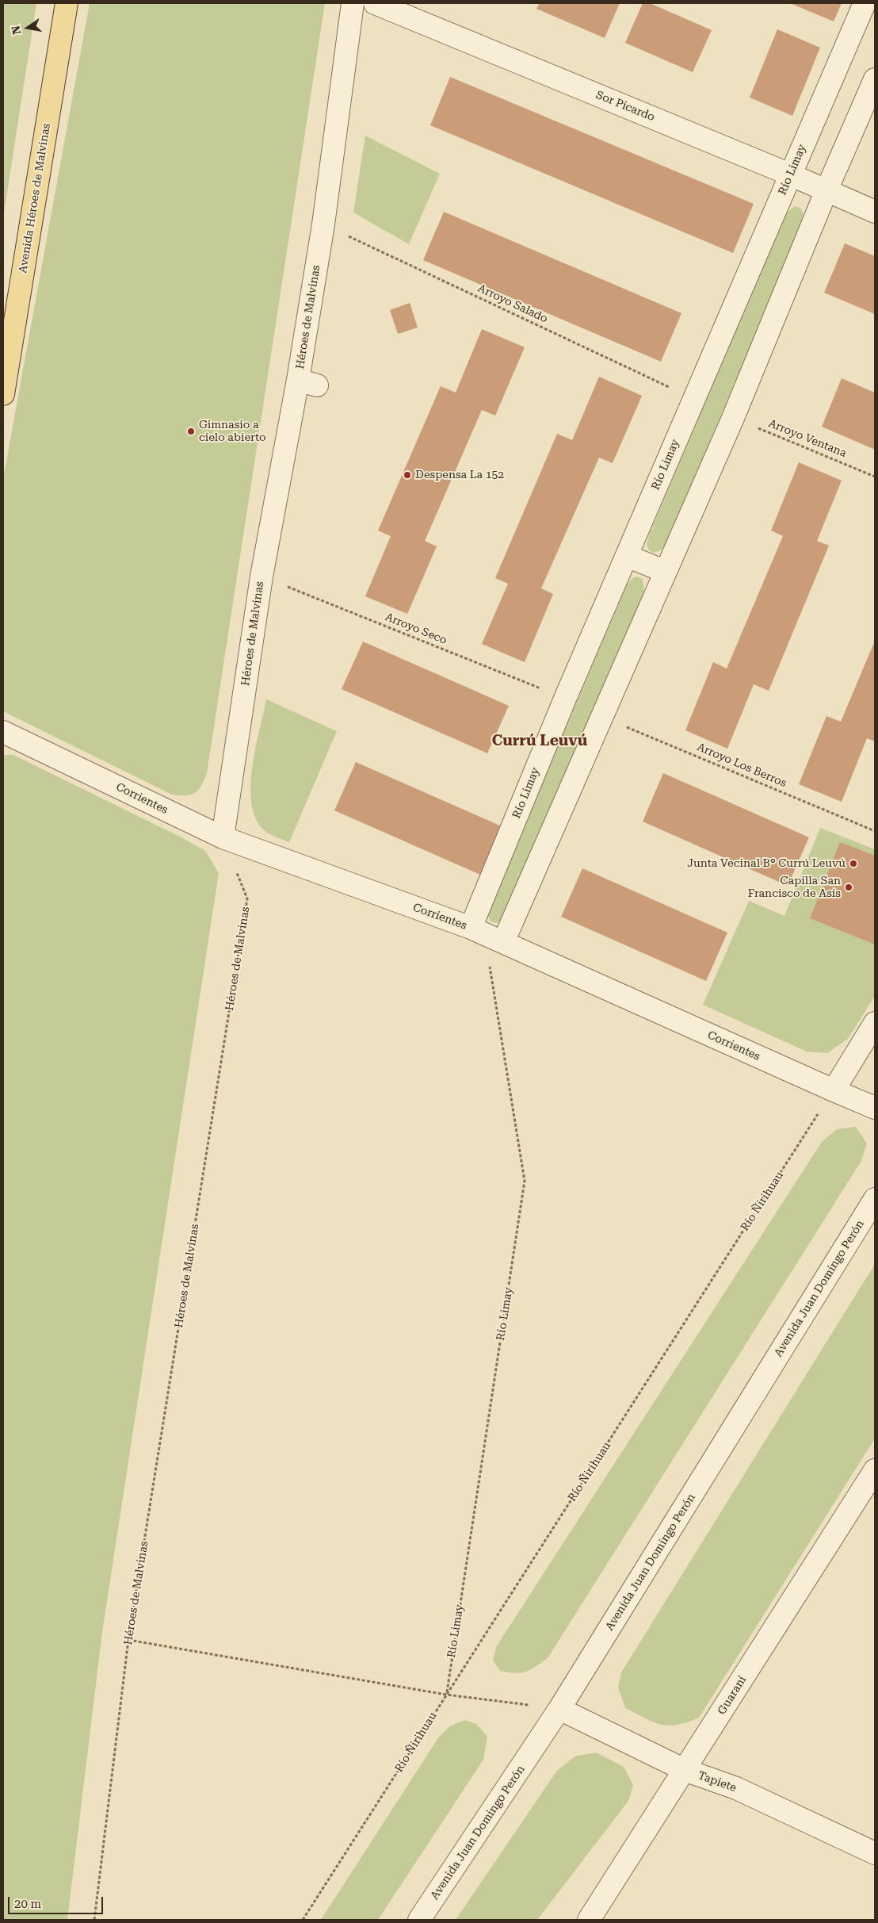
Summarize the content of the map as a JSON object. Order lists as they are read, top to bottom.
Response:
{
  "streets": {
    "main road": ["Avenida Héroes de Malvinas"],
    "street": [
      "Sor Picardo",
      "Río Limay",
      "Héroes de Malvinas",
      "Corrientes",
      "Avenida Juan Domingo Perón",
      "Guaraní",
      "Tapiete"
    ],
    "path": [
      "Arroyo Salado",
      "Arroyo Ventana",
      "Arroyo Seco",
      "Arroyo Los Berros",
      "Río Ñirihuau"
    ]
  },
  "crossings": [
    ["Sor Picardo", "Río Limay"],
    ["Río Limay", "Arroyo Salado"],
    ["Río Limay", "Arroyo Seco"],
    ["Río Limay", "Corrientes"],
    ["Río Limay", "Río Ñirihuau"],
    ["Arroyo Salado", "Héroes de Malvinas"],
    ["Héroes de Malvinas", "Arroyo Seco"],
    ["Héroes de Malvinas", "Corrientes"],
    ["Corrientes", "Río Ñirihuau"],
    ["Avenida Juan Domingo Perón", "Tapiete"],
    ["Guaraní", "Tapiete"]
  ],
  "districts": ["Currú Leuvú"],
  "places": [
    "Gimnasio a cielo abierto",
    "Despensa La 152",
    "Junta Vecinal B° Currú Leuvú",
    "Capilla San Francisco de Asís"
  ],
  "scale_bar": "20 m",
  "north": "left"
}
